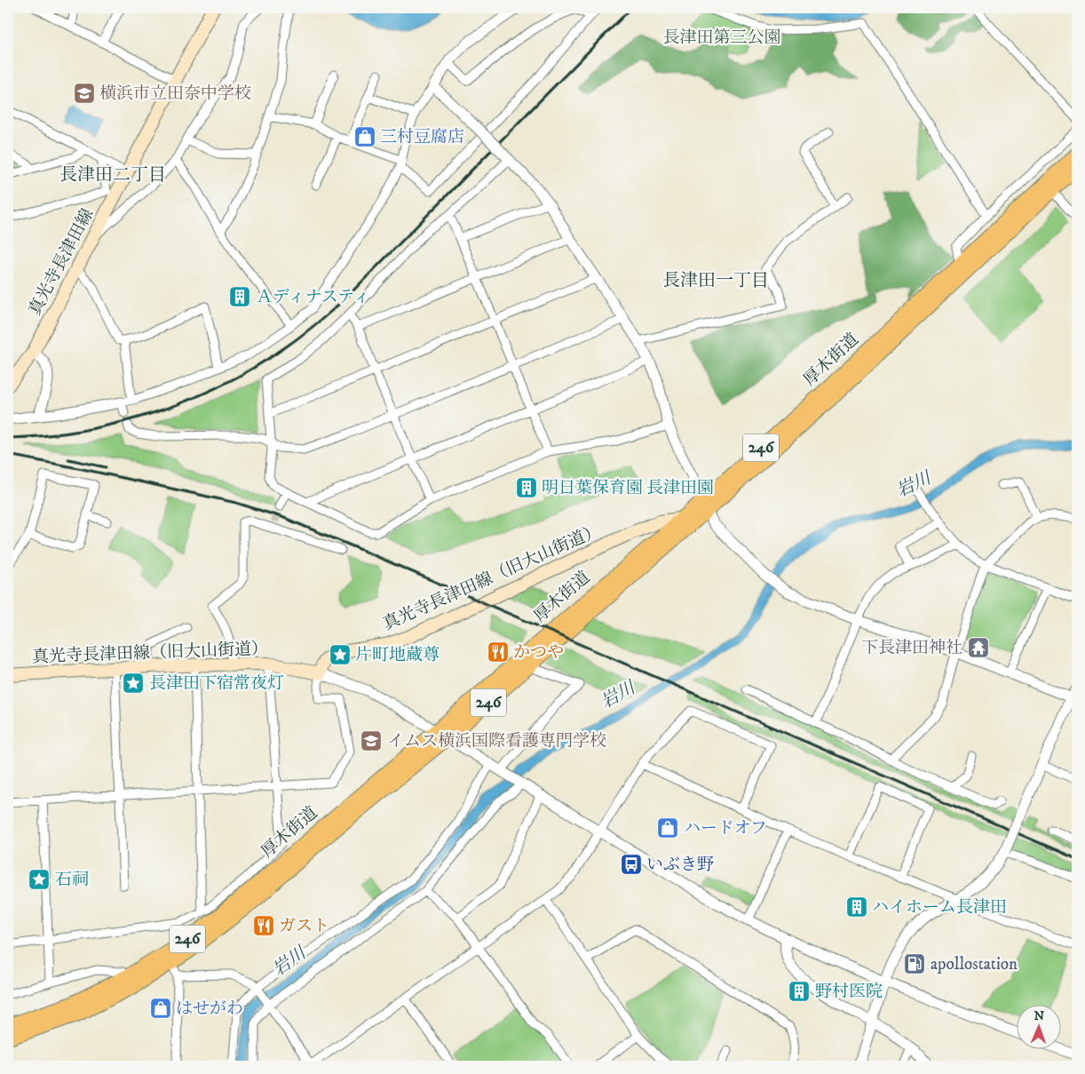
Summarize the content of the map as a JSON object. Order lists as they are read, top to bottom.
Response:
{
  "streets": {
    "highway": ["厚木街道", "246"],
    "main road": ["真光寺長津田線", "真光寺長津田線（旧大山街道）"]
  },
  "crossings": [
    ["厚木街道", "真光寺長津田線（旧大山街道）"]
  ],
  "districts": ["長津田二丁目", "長津田一丁目"],
  "water": ["岩川"],
  "parks": ["長津田第三公園"],
  "places": {
    "school or university": ["横浜市立田奈中学校", "イムス横浜国際看護専門学校"],
    "shop": ["三村豆腐店", "ハードオフ", "はせがわ"],
    "building": [
      "Ａディナスティ",
      "明日葉保育園 長津田園",
      "ハイホーム長津田",
      "野村医院"
    ],
    "temple": ["下長津田神社"],
    "restaurant": ["かつや", "ガスト"],
    "place": ["片町地蔵尊", "長津田下宿常夜灯", "石祠"],
    "bus stop": ["いぶき野"],
    "fuel station": ["apollostation"]
  },
  "north": "top"
}
